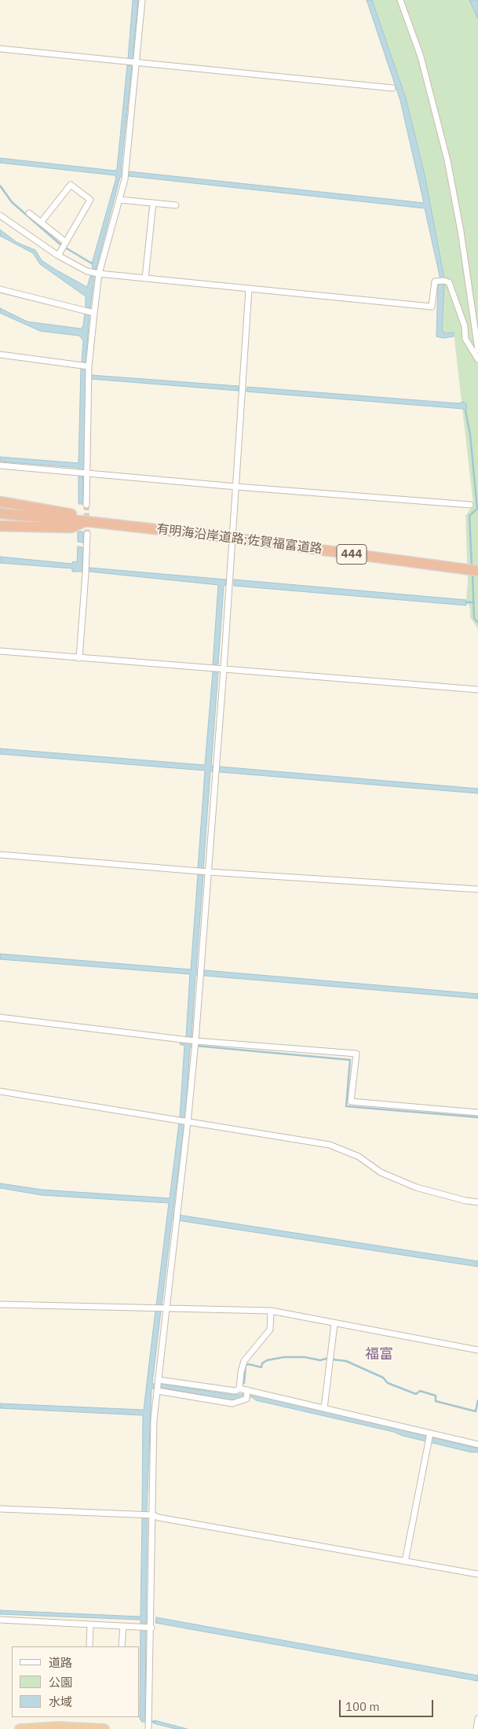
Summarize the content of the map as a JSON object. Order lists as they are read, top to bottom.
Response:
{
  "streets": {
    "highway": ["有明海沿岸道路;佐賀福富道路", "444"]
  },
  "districts": ["福富"],
  "legend": ["道路", "公園", "水域"],
  "scale_bar": "100 m"
}
